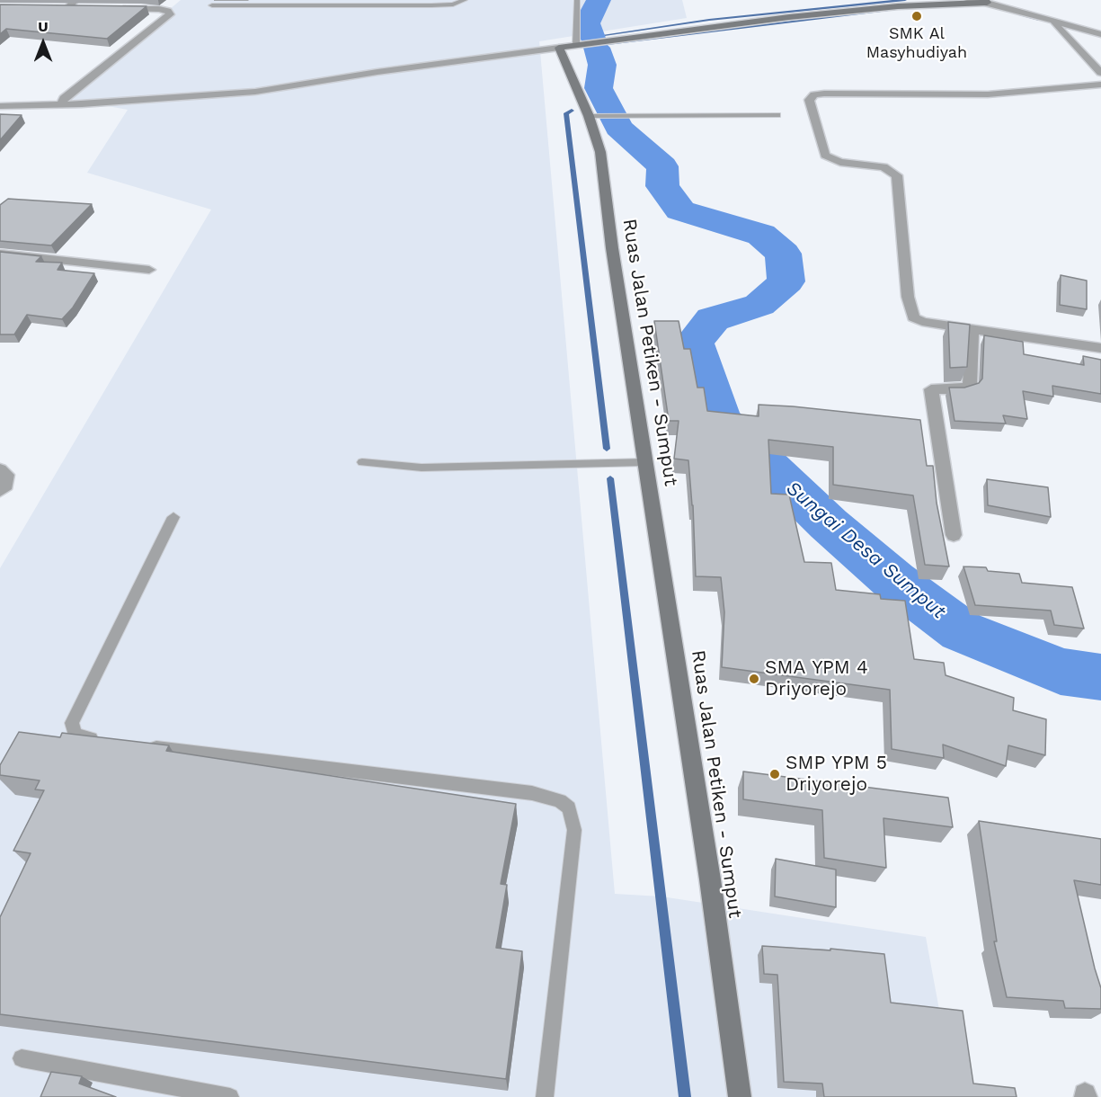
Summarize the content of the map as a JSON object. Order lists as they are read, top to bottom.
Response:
{
  "streets": {
    "main road": ["Ruas Jalan Petiken - Sumput"]
  },
  "water": ["Sungai Desa Sumput"],
  "places": ["SMK Al Masyhudiyah", "SMA YPM 4 Driyorejo", "SMP YPM 5 Driyorejo"],
  "north": "top"
}
